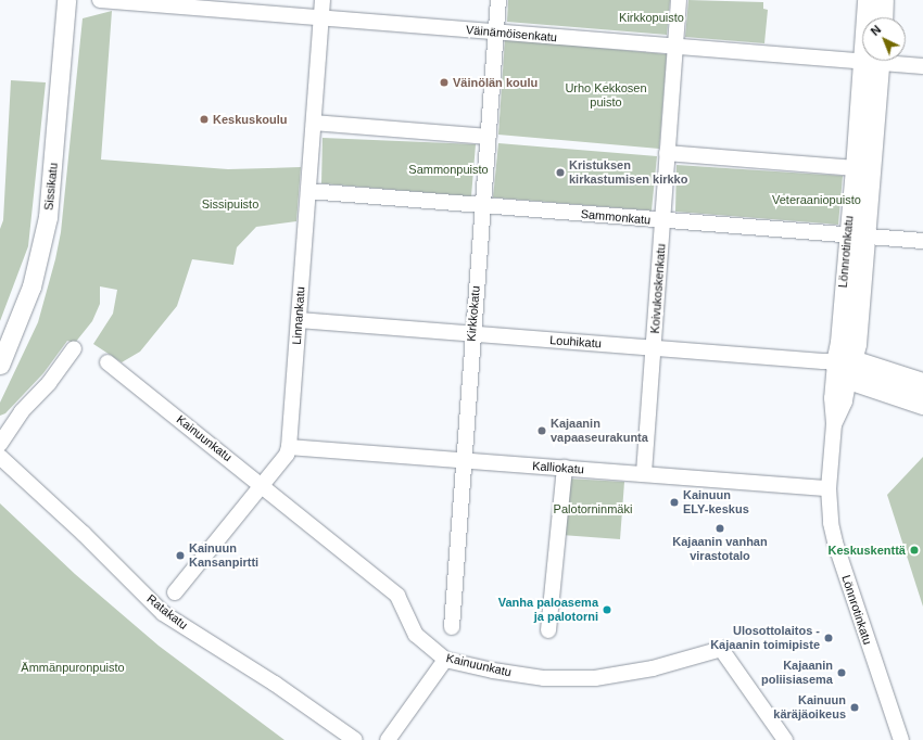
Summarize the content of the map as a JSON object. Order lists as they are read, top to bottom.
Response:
{
  "streets": {
    "main road": ["Sissikatu", "Lönnrotinkatu"],
    "street": [
      "Väinämöisenkatu",
      "Sammonkatu",
      "Koivukoskenkatu",
      "Kirkkokatu",
      "Linnankatu",
      "Louhikatu",
      "Kainuunkatu",
      "Kalliokatu",
      "Ratakatu"
    ]
  },
  "crossings": [
    ["Väinämöisenkatu", "Koivukoskenkatu"],
    ["Väinämöisenkatu", "Kirkkokatu"],
    ["Väinämöisenkatu", "Linnankatu"],
    ["Sammonkatu", "Lönnrotinkatu"],
    ["Sammonkatu", "Koivukoskenkatu"],
    ["Sammonkatu", "Kirkkokatu"],
    ["Sammonkatu", "Linnankatu"],
    ["Lönnrotinkatu", "Louhikatu"],
    ["Lönnrotinkatu", "Kalliokatu"],
    ["Koivukoskenkatu", "Louhikatu"],
    ["Koivukoskenkatu", "Kalliokatu"],
    ["Kirkkokatu", "Louhikatu"],
    ["Kirkkokatu", "Kalliokatu"],
    ["Linnankatu", "Louhikatu"],
    ["Linnankatu", "Kainuunkatu"],
    ["Linnankatu", "Kalliokatu"]
  ],
  "parks": [
    "Kirkkopuisto",
    "Urho Kekkosen puisto",
    "Sammonpuisto",
    "Veteraaniopuisto",
    "Sissipuisto",
    "Palotorninmäki",
    "Ämmänpuronpuisto"
  ],
  "places": [
    "Väinölän koulu",
    "Keskuskoulu",
    "Kristuksen kirkastumisen kirkko",
    "Kajaanin vapaaseurakunta",
    "Kainuun ELY-keskus",
    "Kajaanin vanhan virastotalo",
    "Keskuskenttä",
    "Kainuun Kansanpirtti",
    "Vanha paloasema ja palotorni",
    "Ulosottolaitos - Kajaanin toimipiste",
    "Kajaanin poliisiasema",
    "Kainuun käräjäoikeus"
  ],
  "north": "top left"
}
